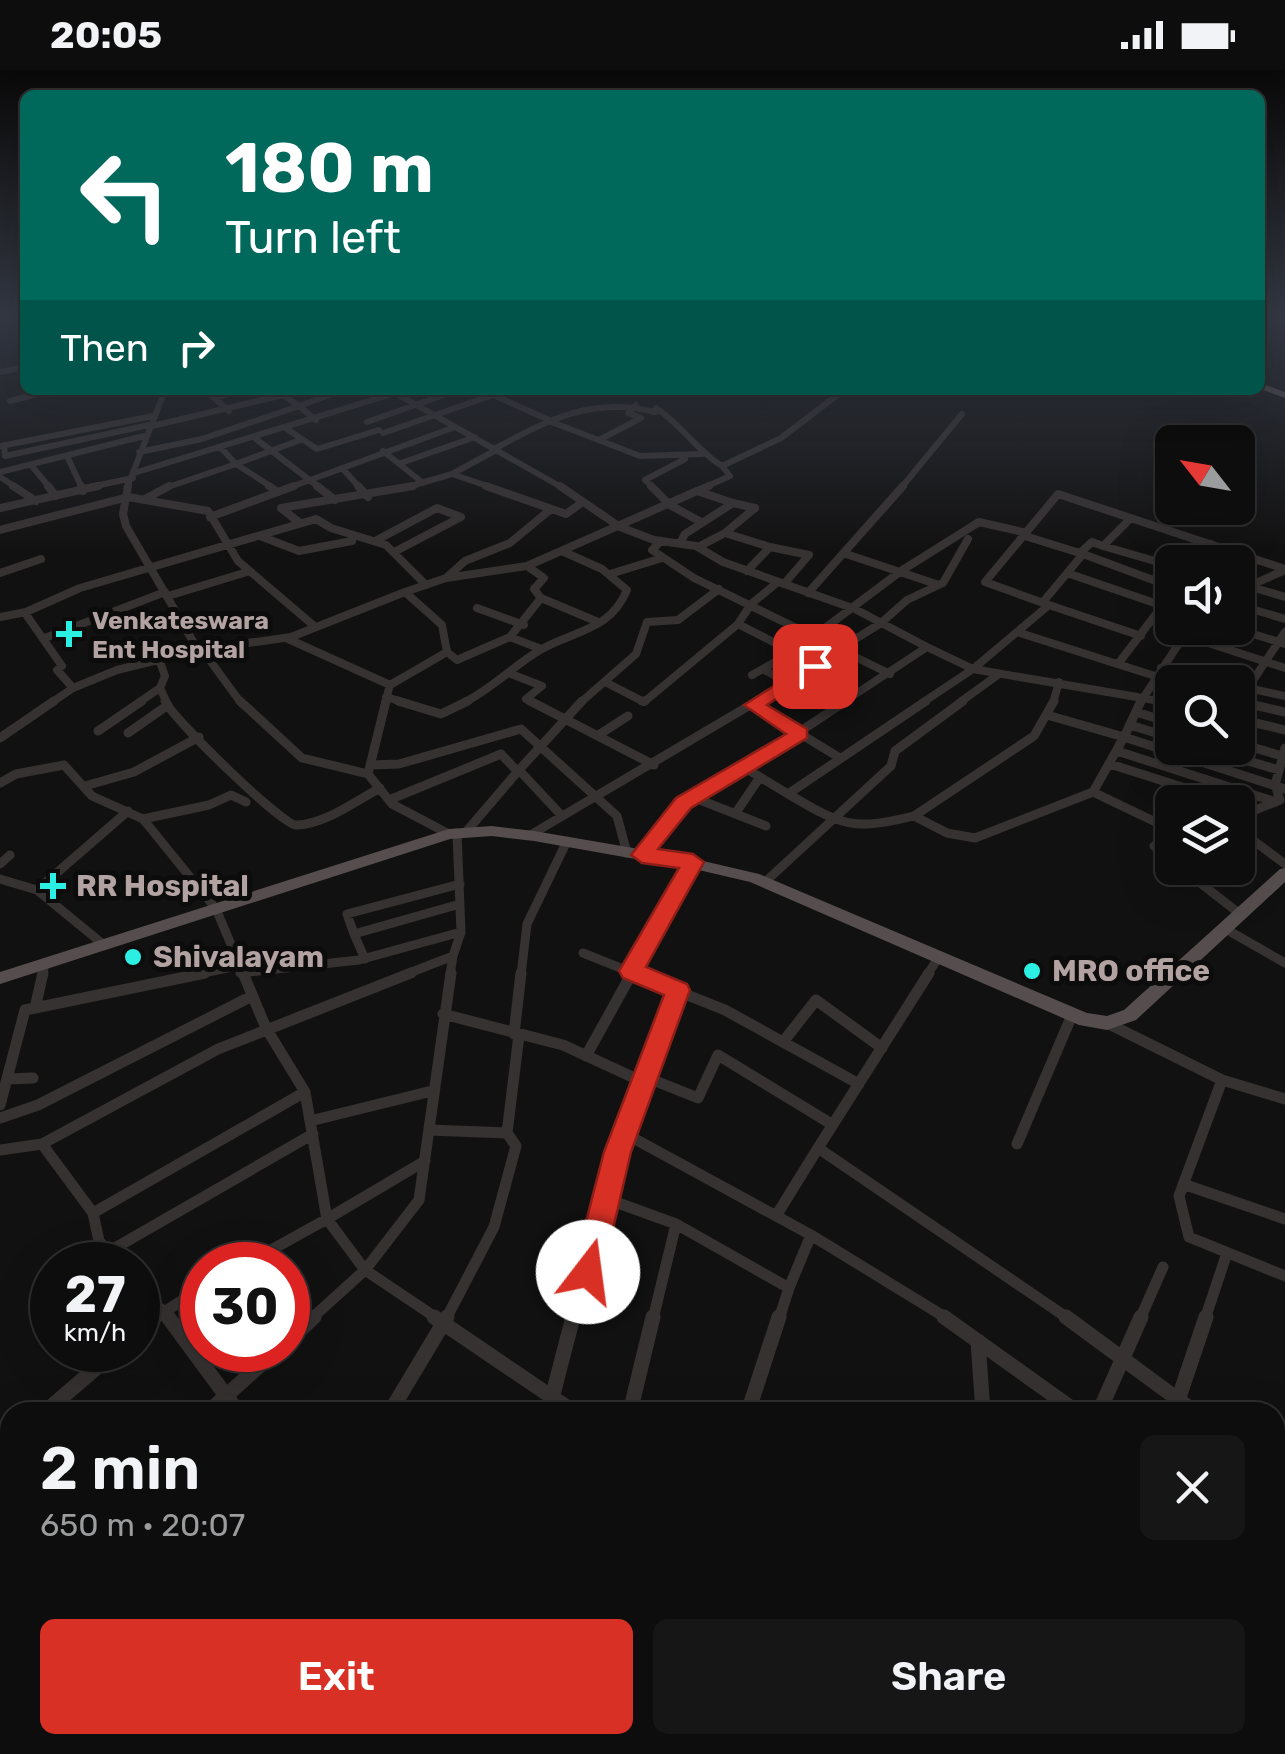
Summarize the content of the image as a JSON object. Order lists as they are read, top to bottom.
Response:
{
  "places": {
    "health": ["Venkateswara Ent Hospital", "RR Hospital"],
    "other": ["Shivalayam", "MRO office"]
  },
  "north": "top left",
  "page": {
    "status": "20:05",
    "turn": ["180 m", "Turn left"],
    "then": "Then",
    "speed": "27 km/h",
    "limit": "30",
    "heading": ["2 min", "650 m · 20:07"],
    "buttons": ["Exit", "Share"]
  }
}
